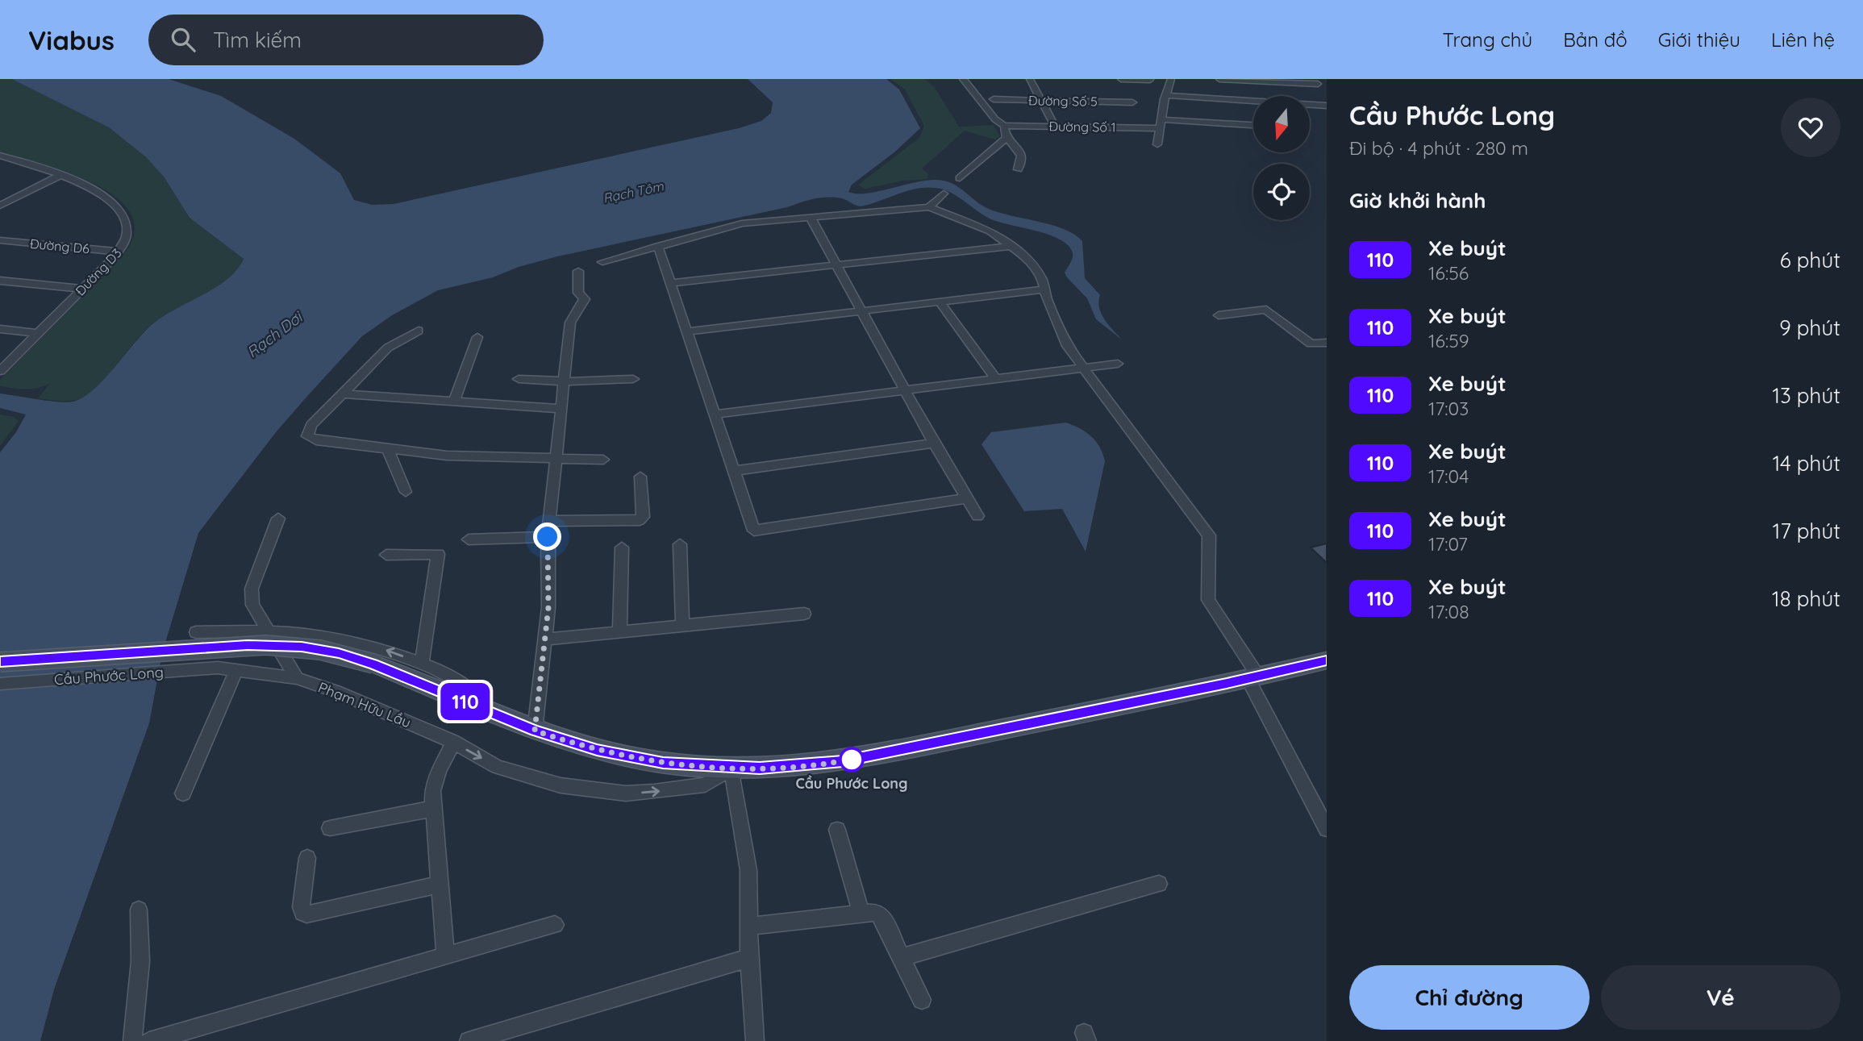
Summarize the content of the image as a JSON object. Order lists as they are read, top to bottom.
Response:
{
  "streets": {
    "main road": ["Cầu Phước Long", "Phạm Hữu Lầu"],
    "street": [
      "Đường Số 5",
      "Đường Số 1",
      "Đường D6",
      "Đường D3"
    ]
  },
  "crossings": [
    ["Đường D6", "Đường D3"],
    ["Cầu Phước Long", "Phạm Hữu Lầu"]
  ],
  "water": ["Rạch Tôm", "Rạch Dơi"],
  "places": ["Cầu Phước Long"],
  "lines": ["bus line 110"],
  "north": "bottom",
  "page": {
    "header": "Viabus",
    "search": "Tìm kiếm",
    "nav": [
      "Trang chủ",
      "Bản đồ",
      "Giới thiệu",
      "Liên hệ"
    ],
    "on_map": "110",
    "heading": [
      ["Cầu Phước Long", "Đi bộ · 4 phút · 280 m"],
      "Giờ khởi hành"
    ],
    "list": [
      {
        "mark": "110",
        "name": "Xe buýt",
        "note": "16:56",
        "value": "6 phút"
      },
      {
        "mark": "110",
        "name": "Xe buýt",
        "note": "16:59",
        "value": "9 phút"
      },
      {
        "mark": "110",
        "name": "Xe buýt",
        "note": "17:03",
        "value": "13 phút"
      },
      {
        "mark": "110",
        "name": "Xe buýt",
        "note": "17:04",
        "value": "14 phút"
      },
      {
        "mark": "110",
        "name": "Xe buýt",
        "note": "17:07",
        "value": "17 phút"
      },
      {
        "mark": "110",
        "name": "Xe buýt",
        "note": "17:08",
        "value": "18 phút"
      }
    ],
    "buttons": ["Chỉ đường", "Vé"]
  }
}
